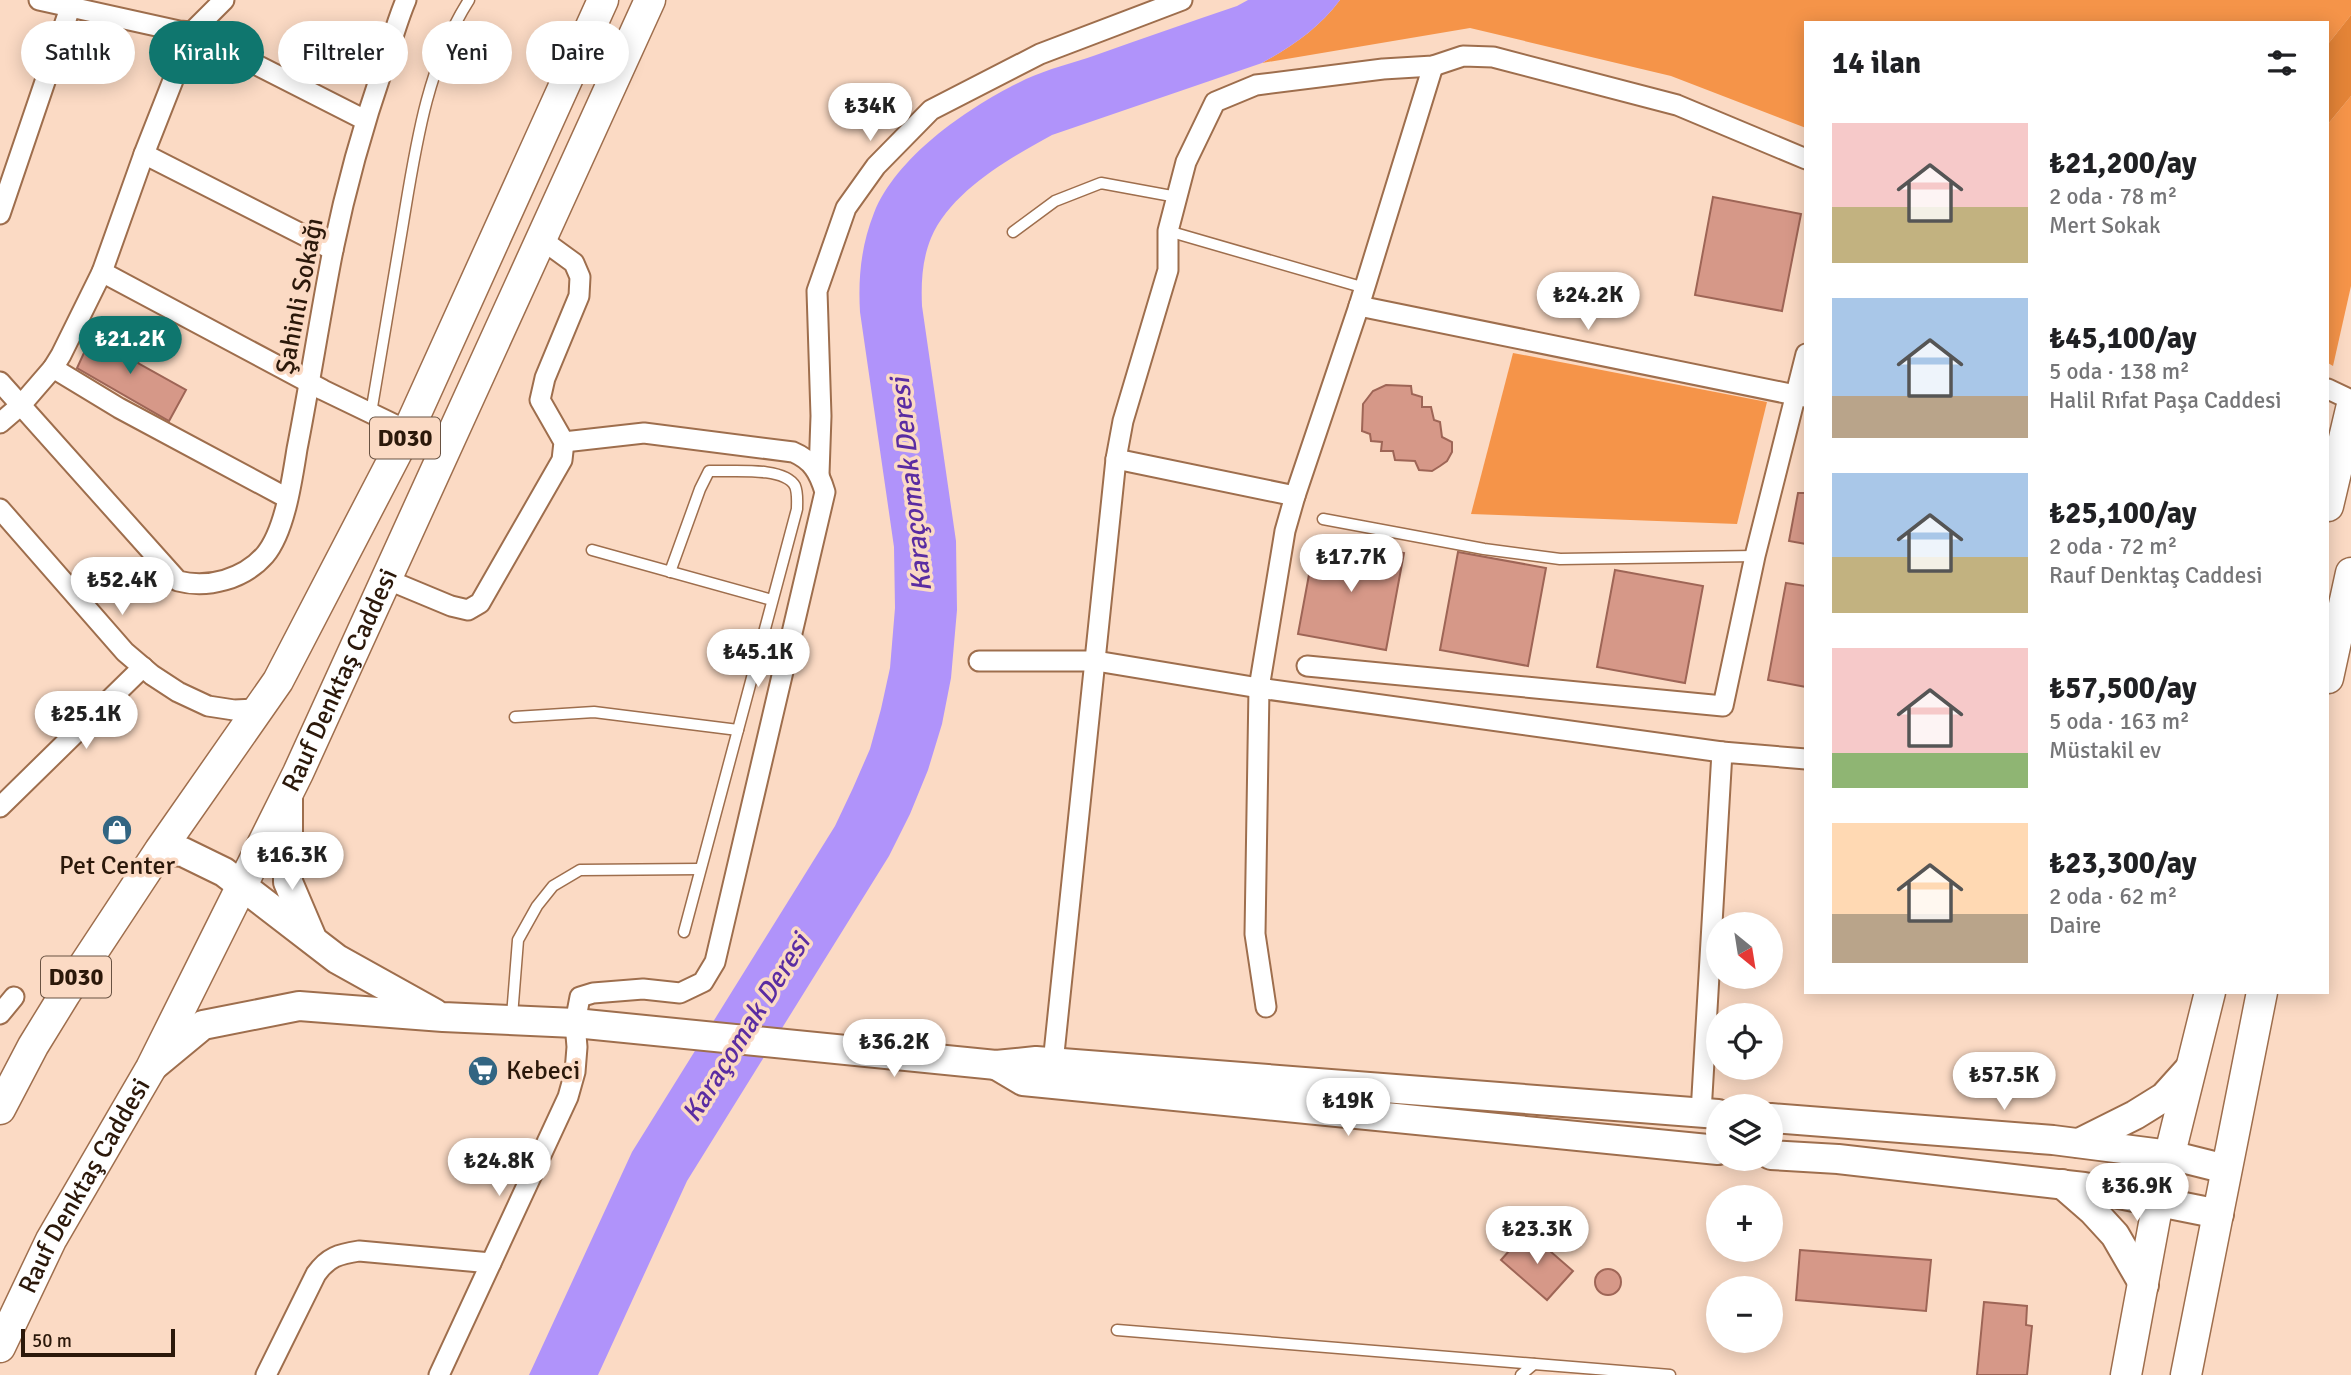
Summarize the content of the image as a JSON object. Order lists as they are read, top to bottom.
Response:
{
  "streets": {
    "main road": ["D030", "Rauf Denktaş Caddesi"],
    "street": ["Şahinli Sokağı"]
  },
  "water": ["Karaçomak Deresi"],
  "places": {
    "shop": ["Pet Center"],
    "supermarket": ["Kebeci"]
  },
  "scale_bar": "50 m",
  "north": "bottom right",
  "page": {
    "chip": [
      "Satılık",
      "Kiralık",
      "Filtreler",
      "Yeni",
      "Daire"
    ],
    "heading": "14 ilan",
    "price": [
      "₺34K",
      "₺24.2K",
      "₺21.2K",
      "₺17.7K",
      "₺52.4K",
      "₺45.1K",
      "₺25.1K",
      "₺16.3K",
      "₺36.2K",
      "₺57.5K",
      "₺19K",
      "₺24.8K",
      "₺36.9K",
      "₺23.3K"
    ],
    "list": [
      {
        "name": "₺21,200/ay",
        "note": "2 oda · 78 m² · Mert Sokak"
      },
      {
        "name": "₺45,100/ay",
        "note": "5 oda · 138 m² · Halil Rıfat Paşa Caddesi"
      },
      {
        "name": "₺25,100/ay",
        "note": "2 oda · 72 m² · Rauf Denktaş Caddesi"
      },
      {
        "name": "₺57,500/ay",
        "note": "5 oda · 163 m² · Müstakil ev"
      },
      {
        "name": "₺23,300/ay",
        "note": "2 oda · 62 m² · Daire"
      }
    ],
    "map_buttons": ["+", "−"],
    "scale": "50 m"
  }
}
